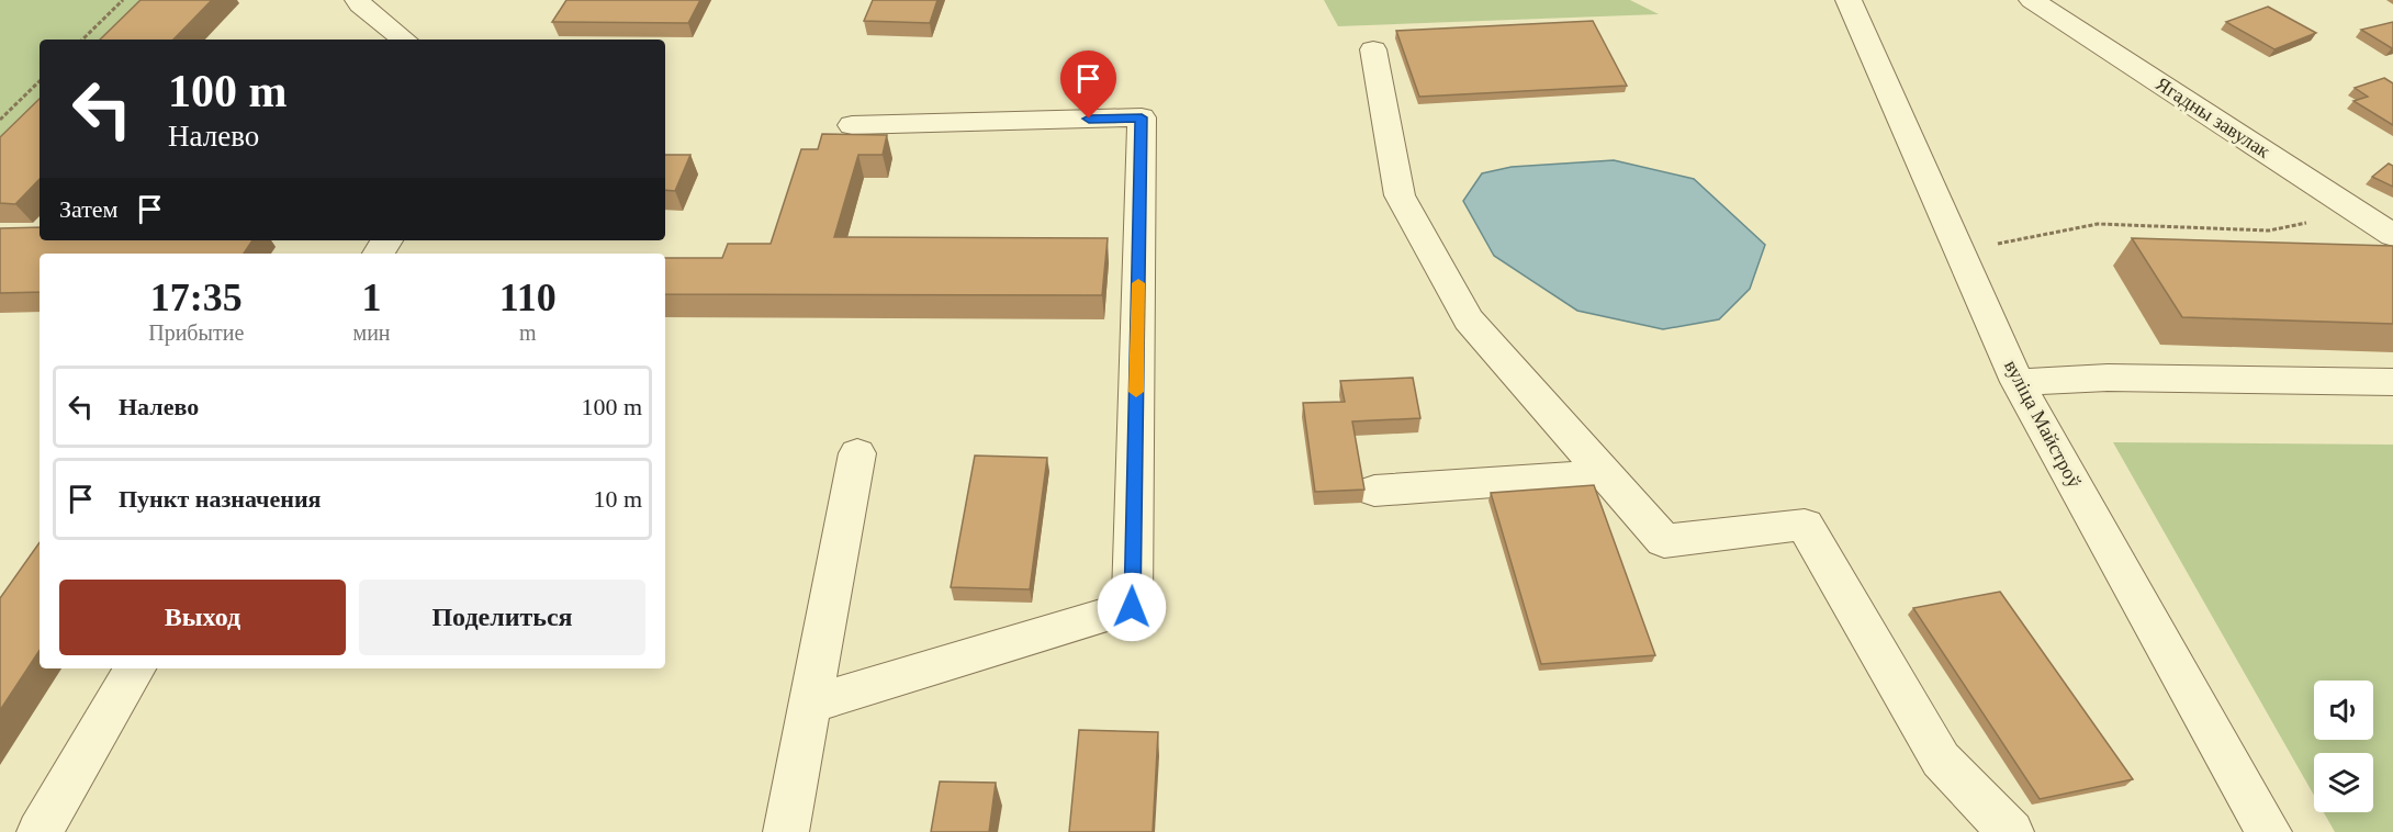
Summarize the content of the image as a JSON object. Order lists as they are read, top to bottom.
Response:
{
  "streets": {
    "street": ["Ягадны завулак", "вуліца Майстроў"]
  },
  "page": {
    "turn": ["100 m", "Налево"],
    "then": "Затем",
    "eta": [
      "17:35",
      "Прибытие",
      "1",
      "мин",
      "110",
      "m"
    ],
    "list": [
      {
        "name": "Налево",
        "value": "100 m"
      },
      {
        "name": "Пункт назначения",
        "value": "10 m"
      }
    ],
    "buttons": ["Выход", "Поделиться"]
  }
}
